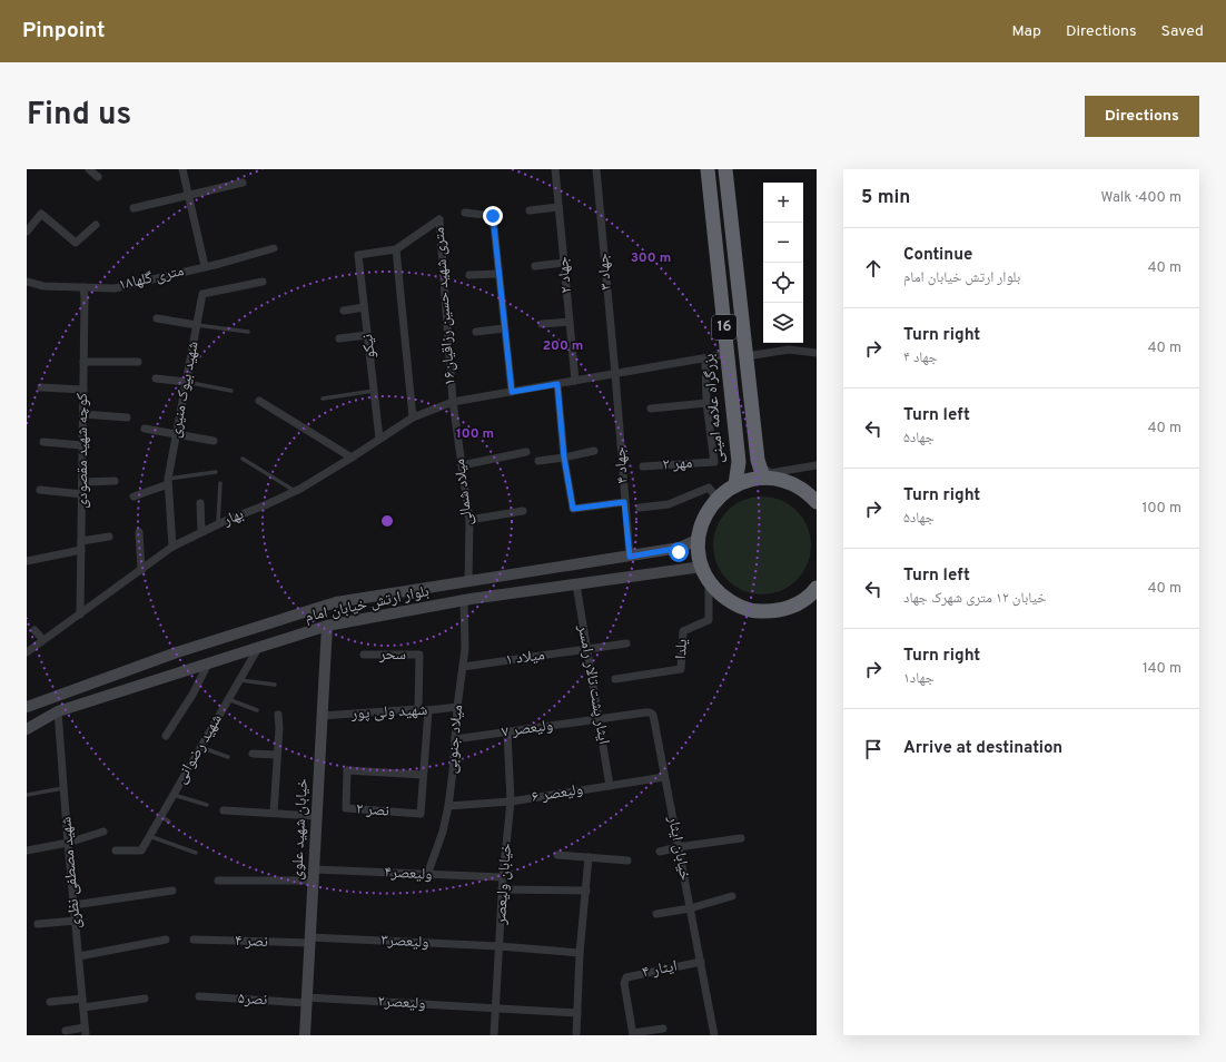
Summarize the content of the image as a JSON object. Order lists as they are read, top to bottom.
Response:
{
  "streets": {
    "highway": ["16", "بزرگراه علامه امینی"],
    "main road": ["بلوار ارتش خیابان امام", "خیابان شهید علوی"],
    "street": [
      "جهاد ۳",
      "جهاد ۲",
      "۱۸متری گلها",
      "۱۶متری شهید حسین رزاقیان",
      "نیکو",
      "شهید بیوک منیری",
      "کوچه شهید مقصودی",
      "مهر ۲",
      "جهاد ۴",
      "میلاد شمالی",
      "بهار",
      "یلدا",
      "سحر",
      "میلاد ۱",
      "ایثار پشت تالار رامسر",
      "شهید ولی پور",
      "ولیعصر ۷",
      "میلاد جنوبی",
      "شهید رضوانی",
      "ولیعصر ۶",
      "نصر ۲",
      "خیابان ایثار",
      "شهید مصطفی نظری",
      "ولیعصر۴",
      "خیابان ولیعصر",
      "نصر ۴",
      "ولیعصر۳",
      "ایثار ۴",
      "نصر۵",
      "ولیعصر۲"
    ]
  },
  "crossings": [
    ["جهاد ۳", "جهاد ۴"],
    ["جهاد ۳", "بهار"],
    ["جهاد ۲", "بهار"],
    ["۱۸متری گلها", "کوچه شهید مقصودی"],
    ["۱۶متری شهید حسین رزاقیان", "نیکو"],
    ["۱۶متری شهید حسین رزاقیان", "میلاد شمالی"],
    ["۱۶متری شهید حسین رزاقیان", "بهار"],
    ["نیکو", "بهار"],
    ["شهید بیوک منیری", "بهار"],
    ["بزرگراه علامه امینی", "بهار"],
    ["کوچه شهید مقصودی", "بهار"],
    ["مهر ۲", "بهار"],
    ["جهاد ۴", "بهار"],
    ["جهاد ۴", "بلوار ارتش خیابان امام"],
    ["میلاد شمالی", "بهار"],
    ["میلاد شمالی", "بلوار ارتش خیابان امام"],
    ["بلوار ارتش خیابان امام", "یلدا"],
    ["بلوار ارتش خیابان امام", "ایثار پشت تالار رامسر"],
    ["بلوار ارتش خیابان امام", "میلاد جنوبی"],
    ["بلوار ارتش خیابان امام", "شهید رضوانی"],
    ["بلوار ارتش خیابان امام", "خیابان شهید علوی"],
    ["بلوار ارتش خیابان امام", "شهید مصطفی نظری"],
    ["سحر", "شهید ولی پور"],
    ["میلاد ۱", "ایثار پشت تالار رامسر"],
    ["میلاد ۱", "میلاد جنوبی"],
    ["ایثار پشت تالار رامسر", "ولیعصر ۷"],
    ["ایثار پشت تالار رامسر", "ولیعصر ۶"],
    ["ایثار پشت تالار رامسر", "خیابان ایثار"],
    ["شهید ولی پور", "میلاد جنوبی"],
    ["شهید ولی پور", "نصر ۲"],
    ["شهید ولی پور", "خیابان شهید علوی"],
    ["ولیعصر ۷", "میلاد جنوبی"],
    ["ولیعصر ۷", "خیابان ایثار"],
    ["ولیعصر ۷", "خیابان ولیعصر"],
    ["میلاد جنوبی", "ولیعصر ۶"],
    ["میلاد جنوبی", "ولیعصر۴"],
    ["ولیعصر ۶", "خیابان ایثار"],
    ["ولیعصر ۶", "خیابان ولیعصر"],
    ["خیابان شهید علوی", "ولیعصر۴"],
    ["خیابان شهید علوی", "نصر ۴"],
    ["خیابان شهید علوی", "ولیعصر۳"],
    ["خیابان شهید علوی", "نصر۵"],
    ["خیابان شهید علوی", "ولیعصر۲"],
    ["خیابان ایثار", "ایثار ۴"],
    ["ولیعصر۴", "خیابان ولیعصر"],
    ["خیابان ولیعصر", "ولیعصر۳"],
    ["خیابان ولیعصر", "ولیعصر۲"],
    ["نصر ۴", "ولیعصر۳"],
    ["نصر۵", "ولیعصر۲"]
  ],
  "page": {
    "header": "Pinpoint",
    "nav": ["Map", "Directions", "Saved"],
    "title": "Find us",
    "buttons": "Directions",
    "heading": ["5 min", "Walk · 400 m"],
    "map_buttons": ["+", "−"],
    "list": [
      ["Continue", "بلوار ارتش خیابان امام", "40 m"],
      ["Turn right", "جهاد ۴", "40 m"],
      ["Turn left", "جهاد۵", "40 m"],
      ["Turn right", "جهاد۵", "100 m"],
      ["Turn left", "خیابان ۱۲ متری شهرک جهاد", "40 m"],
      ["Turn right", "جهاد۱", "140 m"],
      "Arrive at destination"
    ]
  },
  "rings": ["300 m", "200 m", "100 m"]
}
